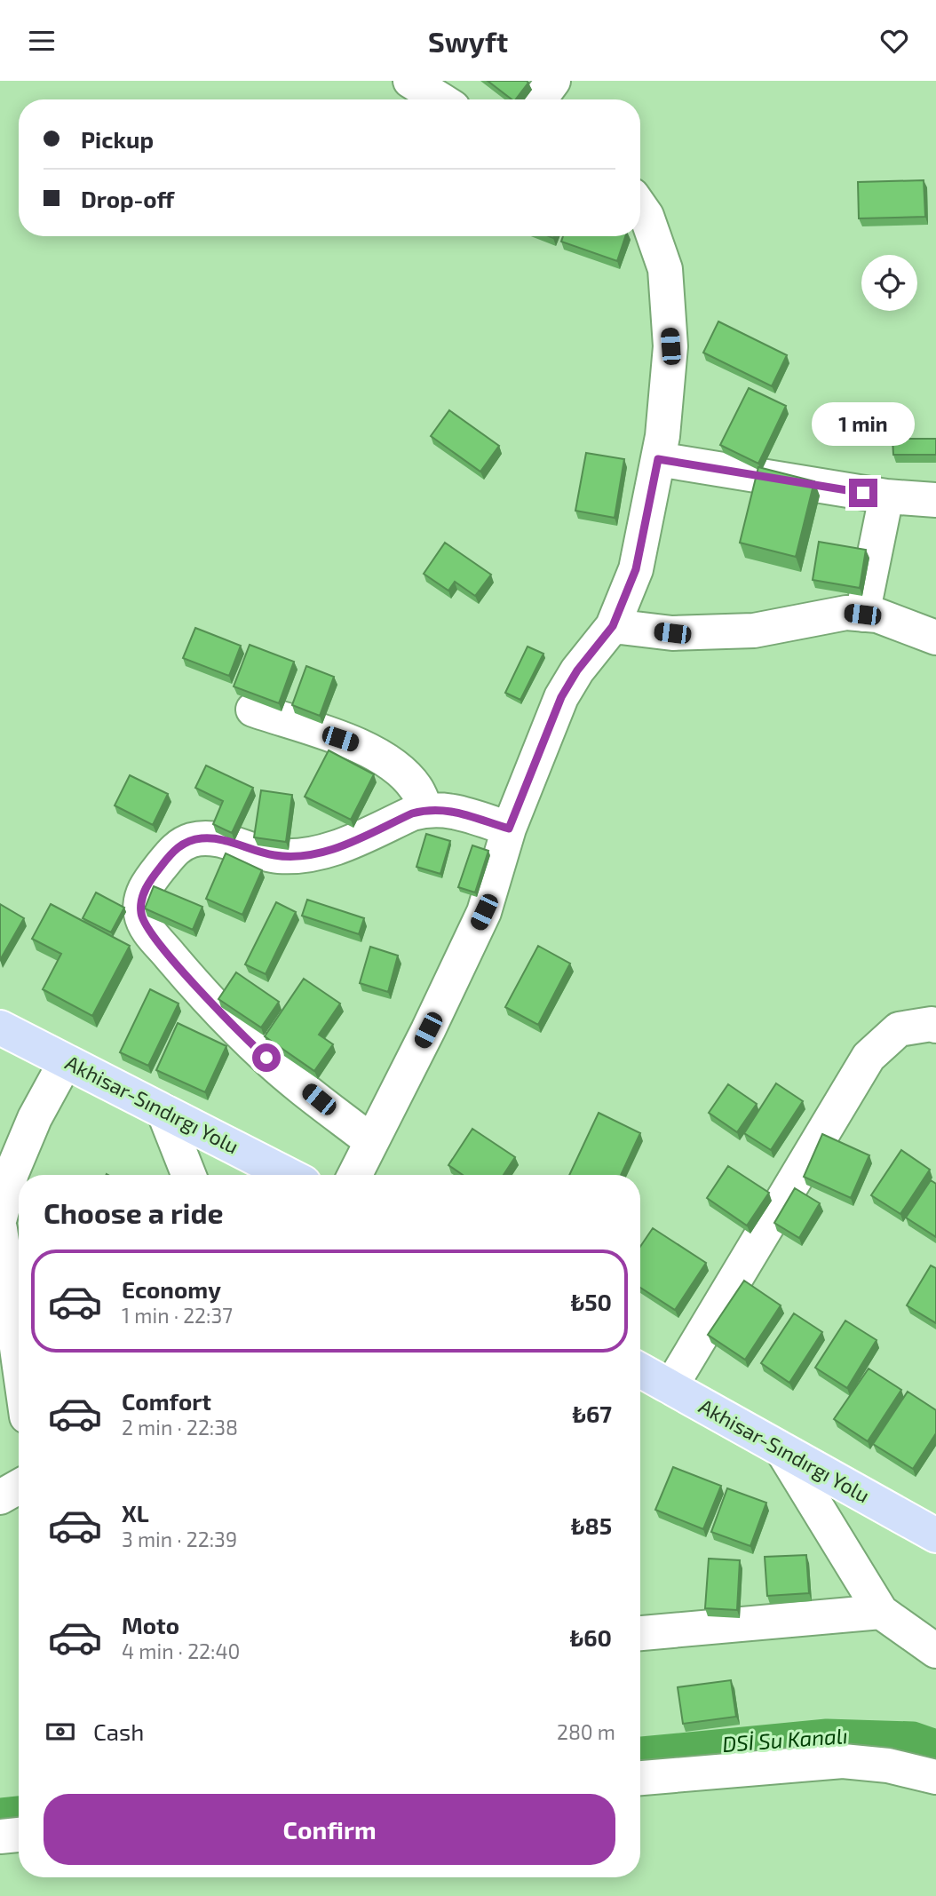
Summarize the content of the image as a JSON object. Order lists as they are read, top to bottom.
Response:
{
  "streets": {
    "main road": ["Akhisar-Sındırgı Yolu"]
  },
  "water": ["DSİ Su Kanalı"],
  "page": {
    "header": "Swyft",
    "banner": ["Pickup", "Drop-off"],
    "bubble": "1 min",
    "heading": "Choose a ride",
    "list": [
      {
        "name": "Economy",
        "note": "1 min · 22:37",
        "value": "₺50"
      },
      {
        "name": "Comfort",
        "note": "2 min · 22:38",
        "value": "₺67"
      },
      {
        "name": "XL",
        "note": "3 min · 22:39",
        "value": "₺85"
      },
      {
        "name": "Moto",
        "note": "4 min · 22:40",
        "value": "₺60"
      }
    ],
    "pay": ["Cash", "280 m"],
    "buttons": "Confirm"
  }
}
